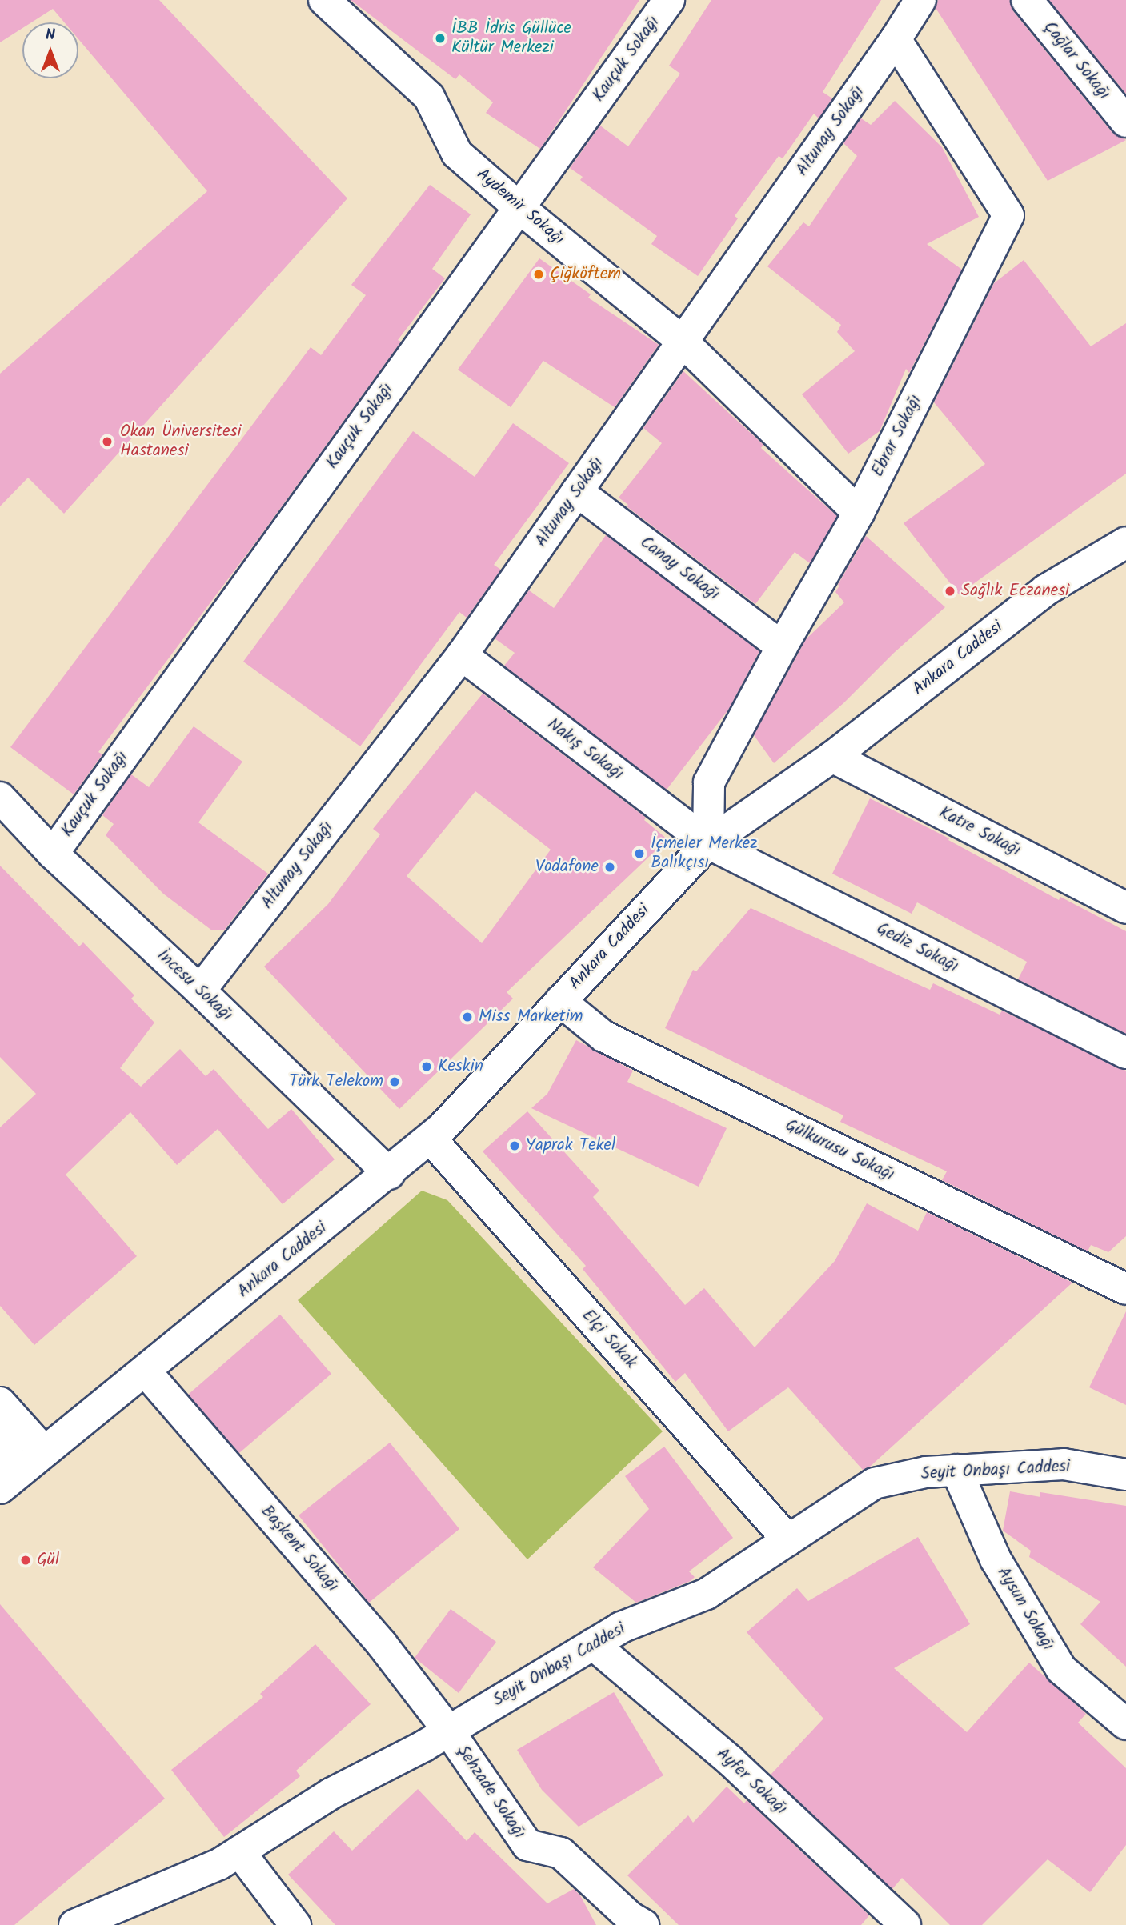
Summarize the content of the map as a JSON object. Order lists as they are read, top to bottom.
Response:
{
  "streets": {
    "street": [
      "Kauçuk Sokağı",
      "Çağlar Sokağı",
      "Altunay Sokağı",
      "Aydemir Sokağı",
      "Ebrar Sokağı",
      "Canay Sokağı",
      "Ankara Caddesi",
      "Nakış Sokağı",
      "Katre Sokağı",
      "Gediz Sokağı",
      "İncesu Sokağı",
      "Gülkurusu Sokağı",
      "Elçi Sokak",
      "Seyit Onbaşı Caddesi",
      "Başkent Sokağı",
      "Aysun Sokağı",
      "Ayfer Sokağı",
      "Şehzade Sokağı"
    ]
  },
  "crossings": [
    ["Kauçuk Sokağı", "Aydemir Sokağı"],
    ["Kauçuk Sokağı", "İncesu Sokağı"],
    ["Altunay Sokağı", "Aydemir Sokağı"],
    ["Altunay Sokağı", "Ebrar Sokağı"],
    ["Altunay Sokağı", "Canay Sokağı"],
    ["Altunay Sokağı", "Nakış Sokağı"],
    ["Altunay Sokağı", "İncesu Sokağı"],
    ["Aydemir Sokağı", "Ebrar Sokağı"],
    ["Ebrar Sokağı", "Canay Sokağı"],
    ["Ebrar Sokağı", "Ankara Caddesi"],
    ["Ebrar Sokağı", "Nakış Sokağı"],
    ["Ebrar Sokağı", "Gediz Sokağı"],
    ["Ankara Caddesi", "Nakış Sokağı"],
    ["Ankara Caddesi", "Katre Sokağı"],
    ["Ankara Caddesi", "Gediz Sokağı"],
    ["Ankara Caddesi", "İncesu Sokağı"],
    ["Ankara Caddesi", "Gülkurusu Sokağı"],
    ["Ankara Caddesi", "Elçi Sokak"],
    ["Ankara Caddesi", "Başkent Sokağı"],
    ["Nakış Sokağı", "Gediz Sokağı"],
    ["Elçi Sokak", "Seyit Onbaşı Caddesi"],
    ["Seyit Onbaşı Caddesi", "Başkent Sokağı"],
    ["Seyit Onbaşı Caddesi", "Aysun Sokağı"],
    ["Seyit Onbaşı Caddesi", "Ayfer Sokağı"],
    ["Seyit Onbaşı Caddesi", "Şehzade Sokağı"],
    ["Başkent Sokağı", "Şehzade Sokağı"]
  ],
  "places": [
    "İBB İdris Güllüce Kültür Merkezi",
    "Çiğköftem",
    "Okan Üniversitesi Hastanesi",
    "Sağlık Eczanesi",
    "İçmeler Merkez Balıkçısı",
    "Vodafone",
    "Miss Marketim",
    "Keskin",
    "Türk Telekom",
    "Yaprak Tekel",
    "Gül"
  ],
  "north": "top"
}
